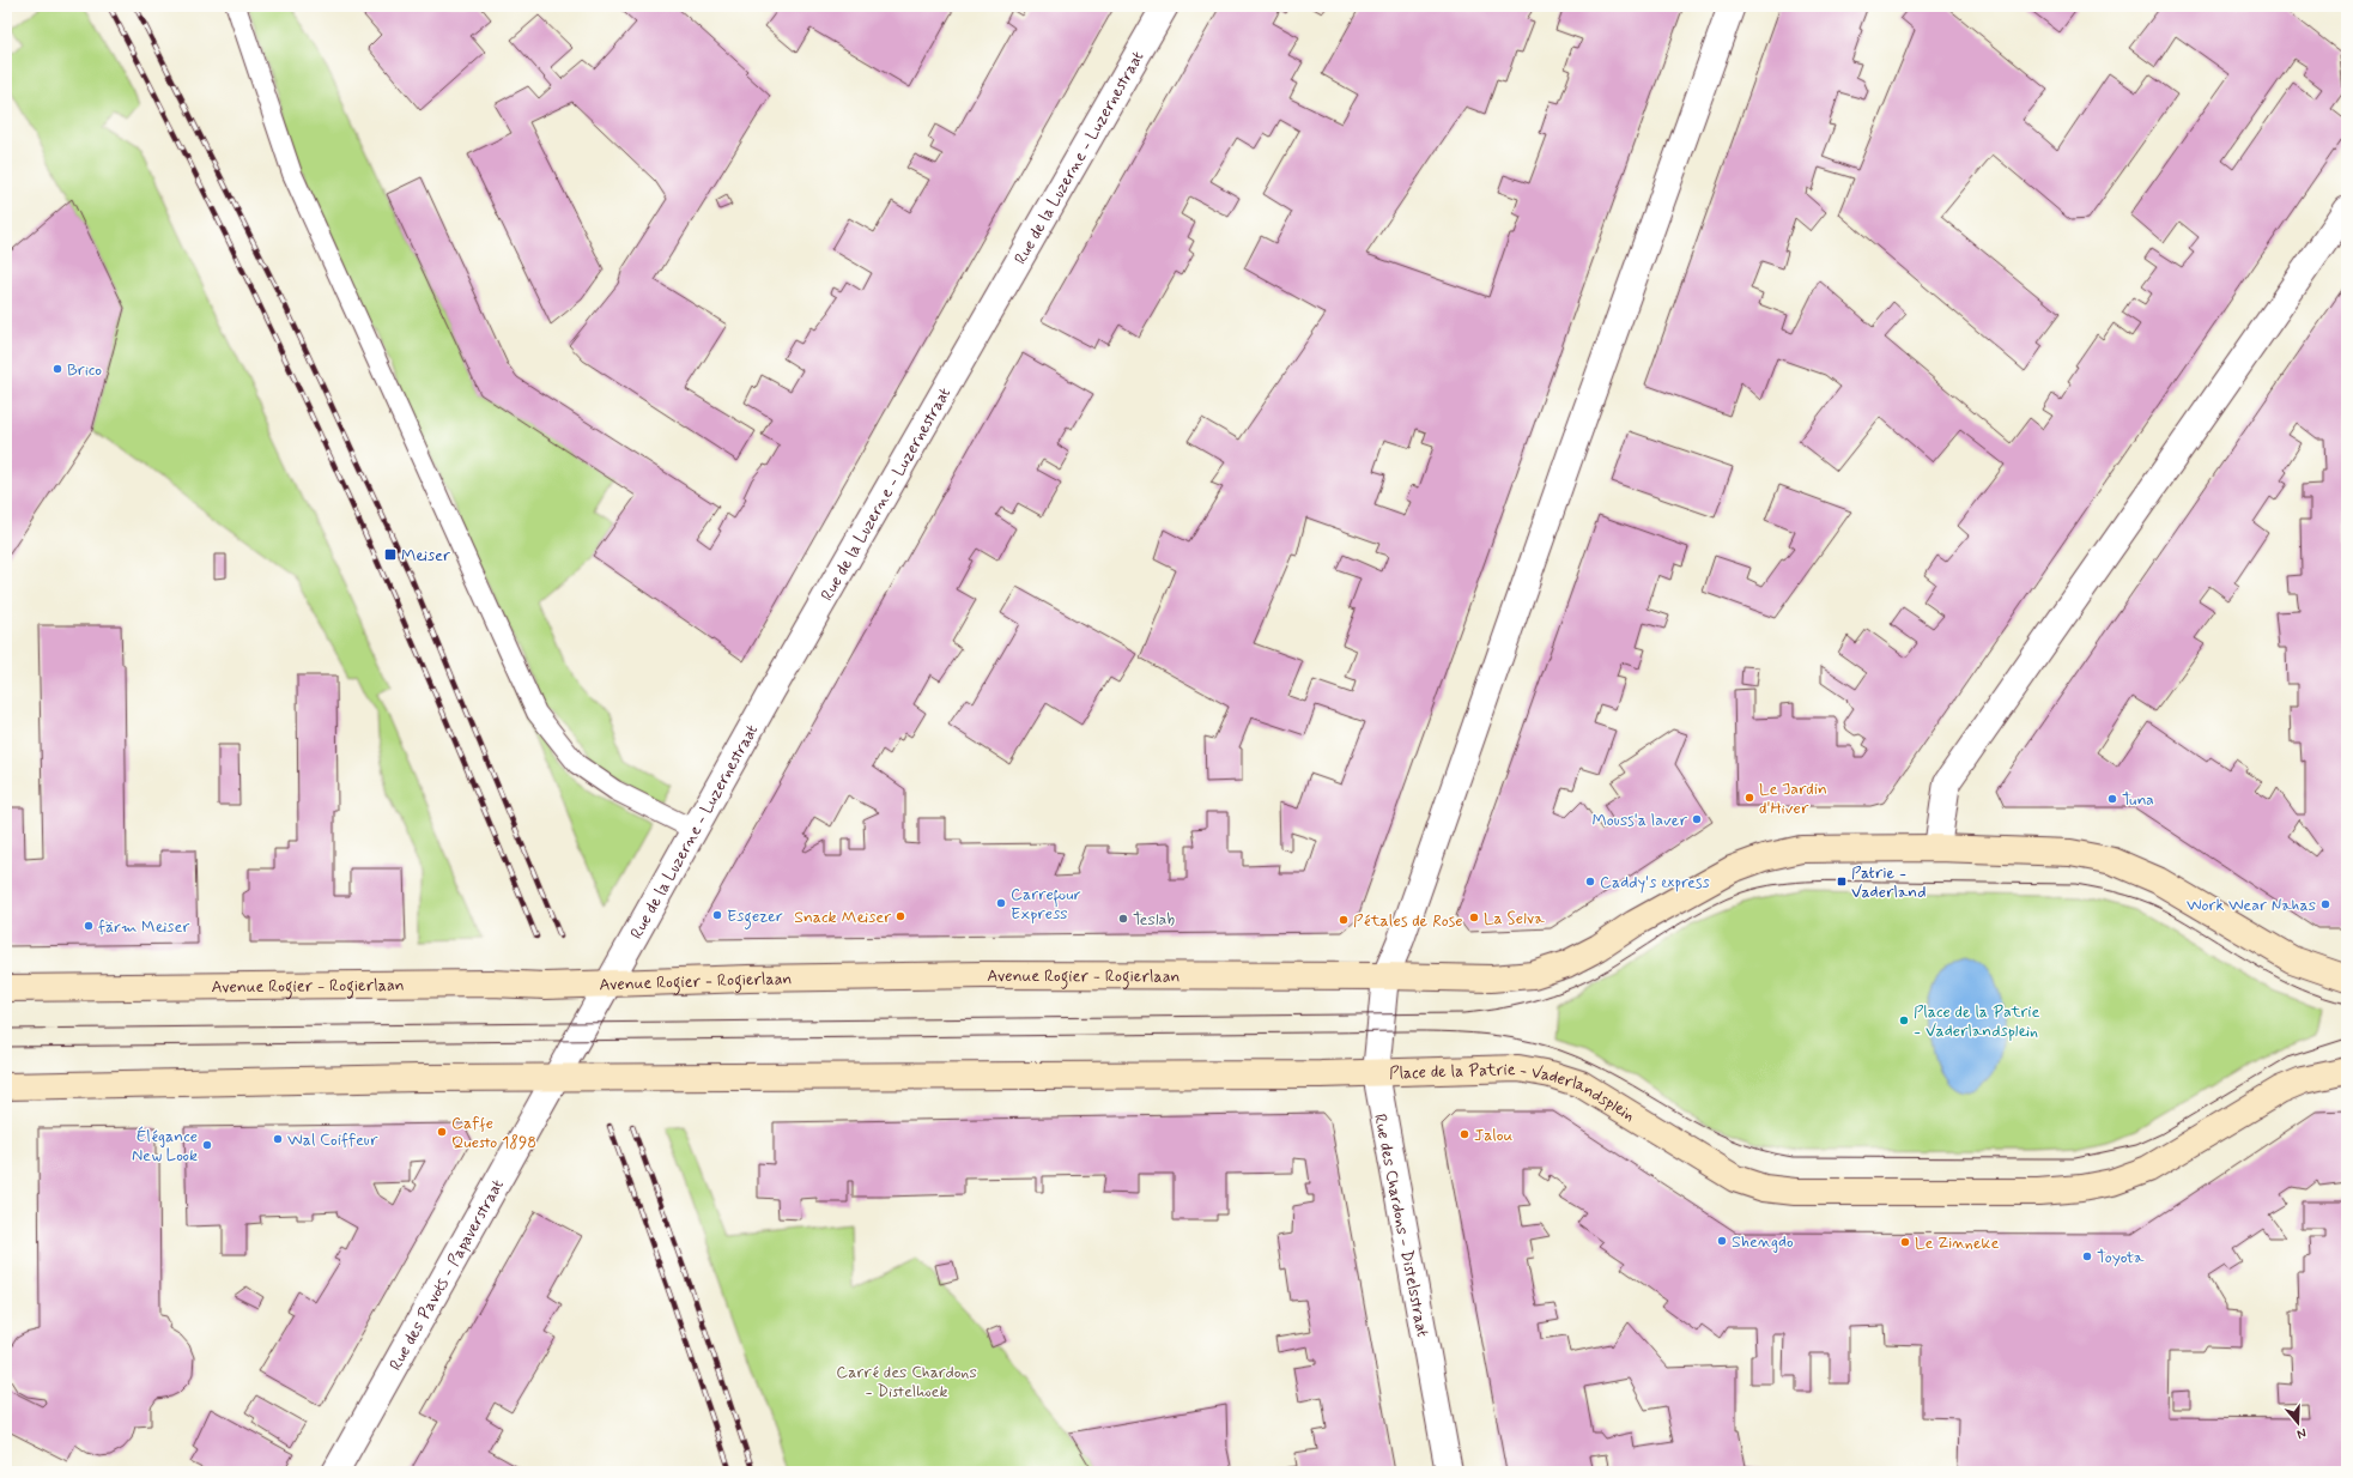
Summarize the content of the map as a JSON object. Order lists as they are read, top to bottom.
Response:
{
  "streets": {
    "street": [
      "Rue de la Luzerne - Luzernestraat",
      "Avenue Rogier - Rogierlaan",
      "Place de la Patrie - Vaderlandsplein",
      "Rue des Chardons - Distelsstraat",
      "Rue des Pavots - Papaverstraat"
    ]
  },
  "crossings": [
    ["Rue de la Luzerne - Luzernestraat", "Avenue Rogier - Rogierlaan"],
    ["Rue de la Luzerne - Luzernestraat", "Rue des Pavots - Papaverstraat"],
    ["Avenue Rogier - Rogierlaan", "Rue des Chardons - Distelsstraat"],
    ["Place de la Patrie - Vaderlandsplein", "Rue des Chardons - Distelsstraat"]
  ],
  "parks": ["Carré des Chardons - Distelhoek"],
  "places": {
    "other": [
      "Brico",
      "Le Jardin d'Hiver",
      "Tuna",
      "Mouss'a laver",
      "Caddy's express",
      "Carrefour Express",
      "Work Wear Nahas",
      "Esgezer",
      "Snack Meiser",
      "La Selva",
      "Teslab",
      "Pétales de Rose",
      "färm Meiser",
      "Place de la Patrie - Vaderlandsplein",
      "Caffe Questo 1898",
      "Jalou",
      "Wal Coiffeur",
      "Élégance New Look",
      "Shengdo",
      "Le Zinneke",
      "Toyota"
    ],
    "transit": ["Meiser", "Patrie - Vaderland"]
  },
  "north": "bottom"
}
